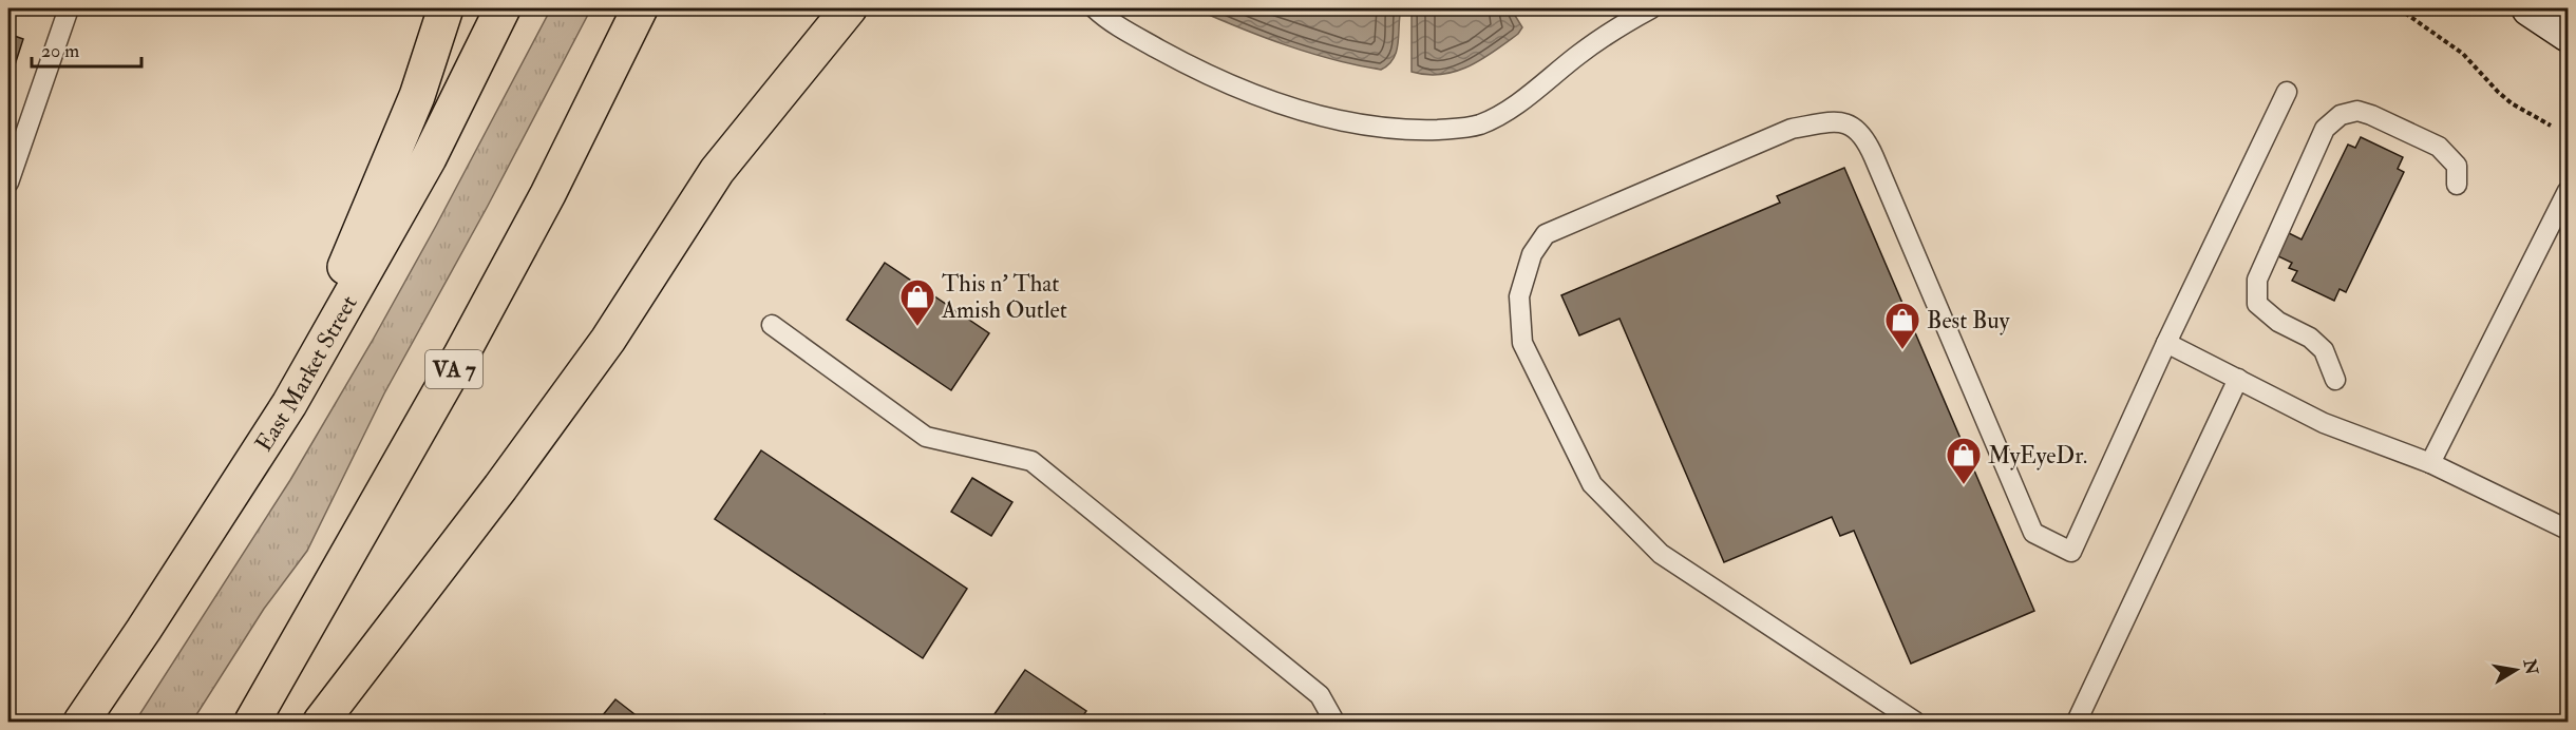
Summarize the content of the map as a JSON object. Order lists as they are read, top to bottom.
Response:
{
  "streets": {
    "highway": ["VA 7", "East Market Street"]
  },
  "places": {
    "shop": ["This n' That Amish Outlet", "Best Buy", "MyEyeDr."]
  },
  "scale_bar": "20 m",
  "north": "right"
}
